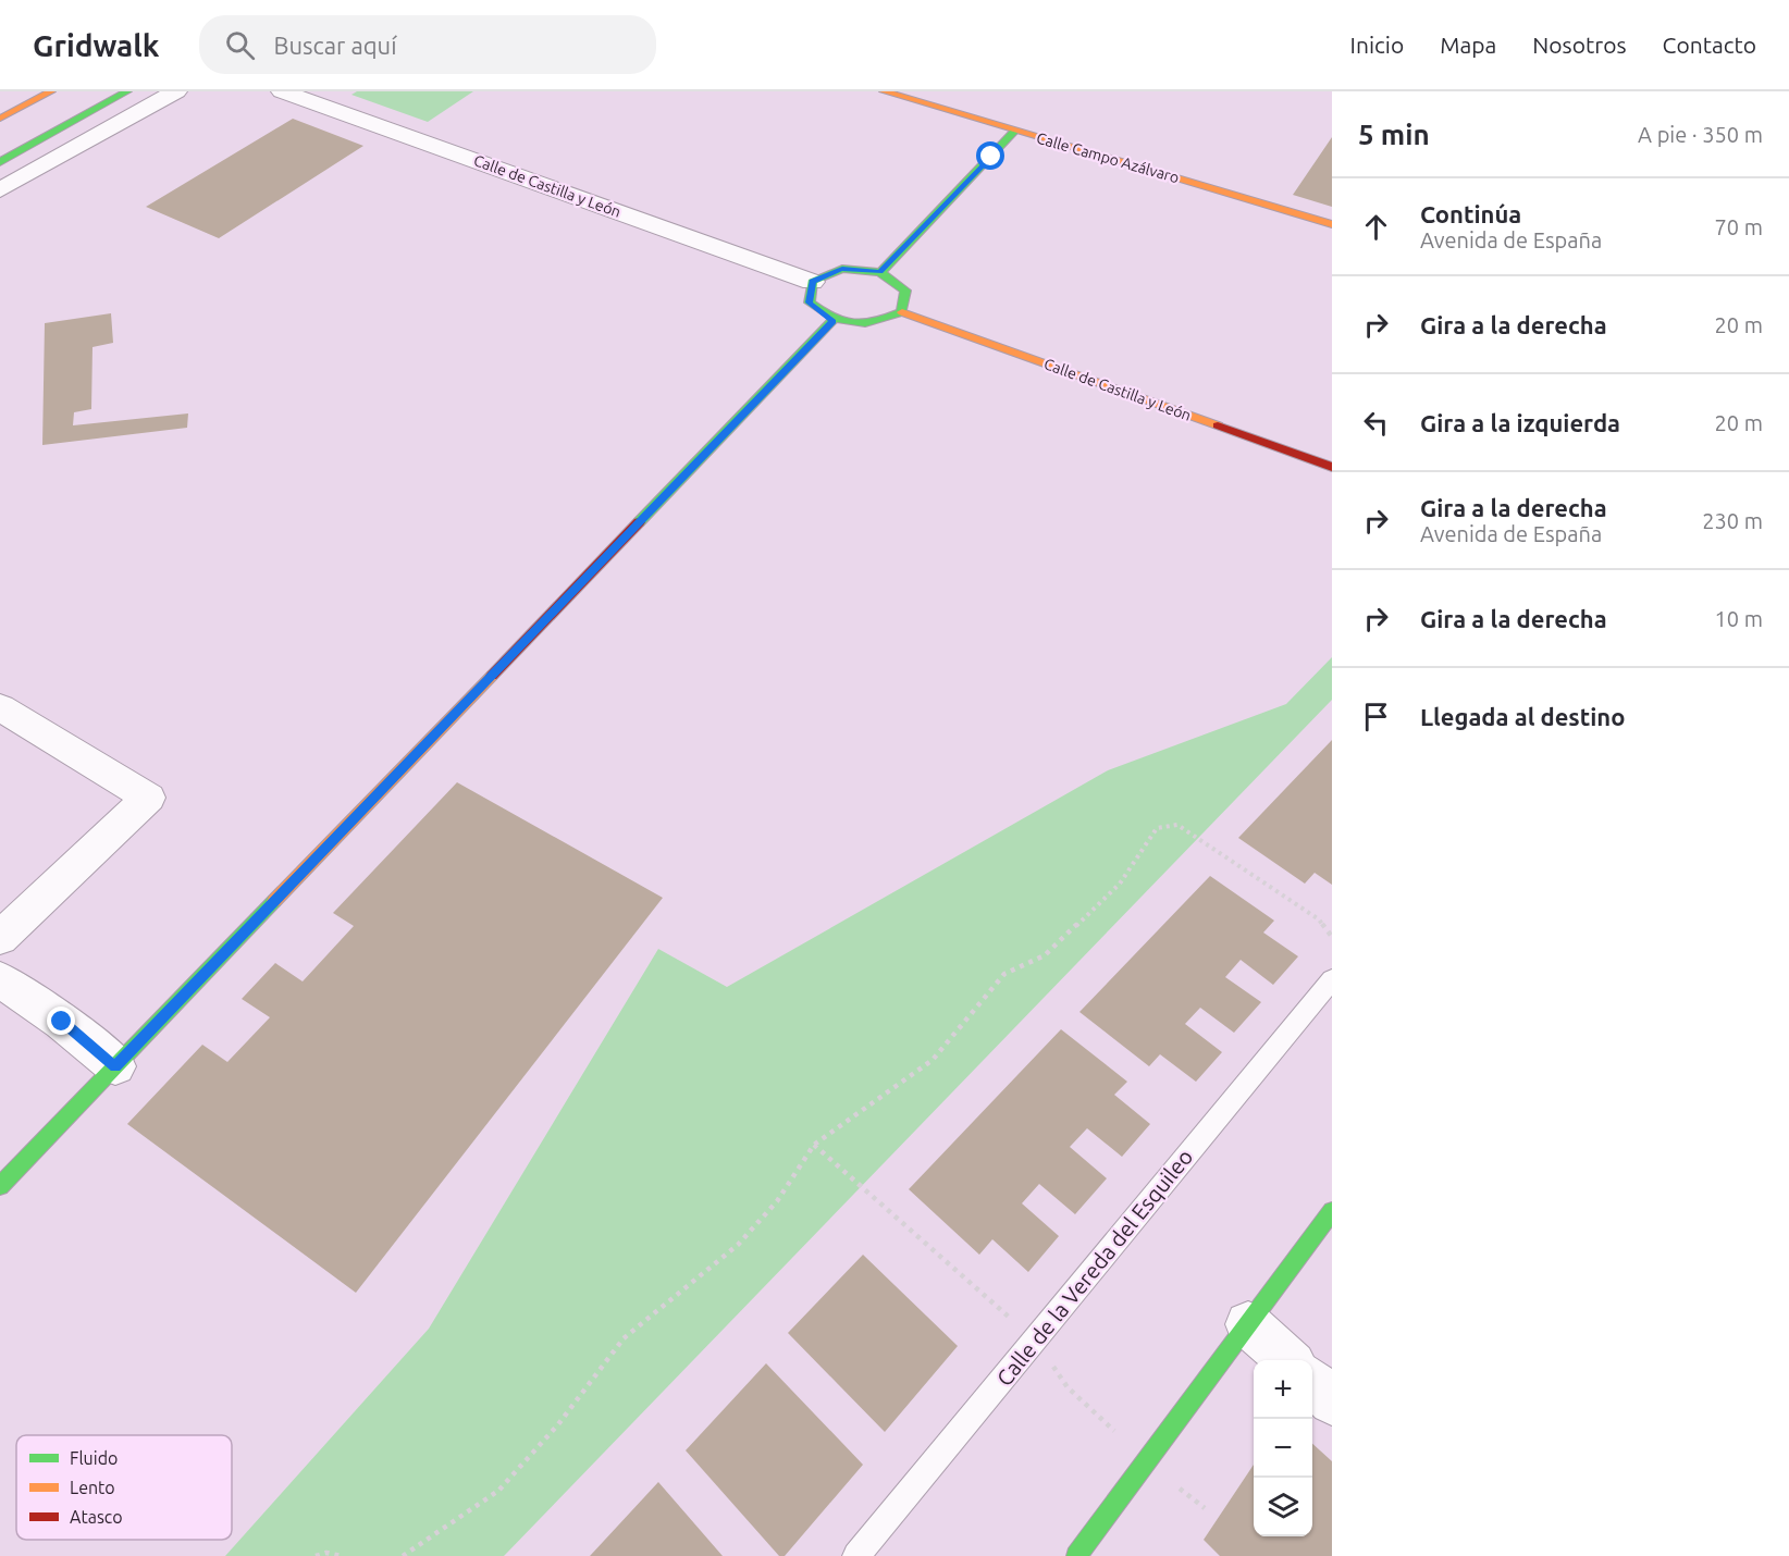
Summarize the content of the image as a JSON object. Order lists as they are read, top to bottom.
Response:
{
  "streets": {
    "main road": ["Calle Campo Azálvaro", "Calle de Castilla y León"],
    "lane": ["Calle de la Vereda del Esquileo"]
  },
  "legend": ["Fluido", "Lento", "Atasco"],
  "page": {
    "header": "Gridwalk",
    "search": "Buscar aquí",
    "nav": [
      "Inicio",
      "Mapa",
      "Nosotros",
      "Contacto"
    ],
    "heading": ["5 min", "A pie · 350 m"],
    "list": [
      ["Continúa", "Avenida de España", "70 m"],
      ["Gira a la derecha", "20 m"],
      ["Gira a la izquierda", "20 m"],
      ["Gira a la derecha", "Avenida de España", "230 m"],
      ["Gira a la derecha", "10 m"],
      "Llegada al destino"
    ],
    "map_buttons": ["+", "−"]
  }
}
